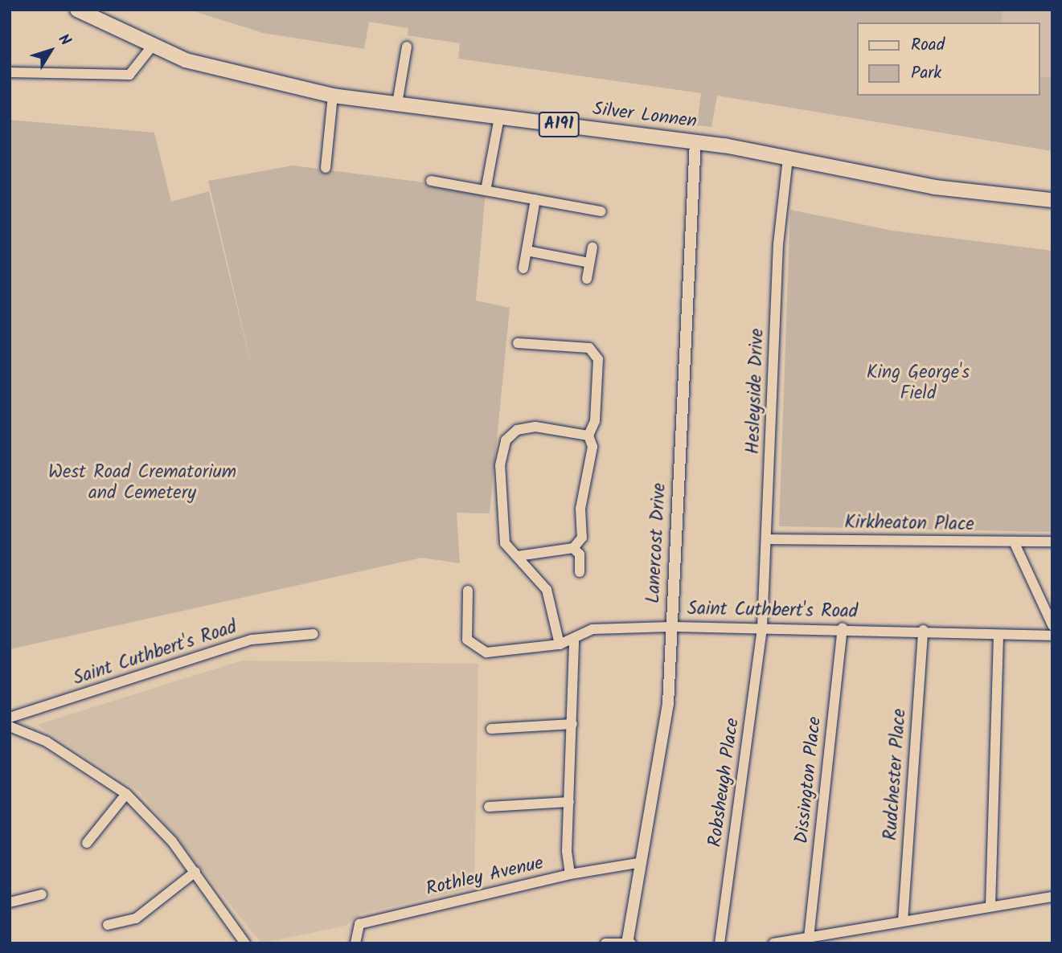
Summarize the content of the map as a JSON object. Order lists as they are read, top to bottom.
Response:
{
  "streets": {
    "main road": ["Silver Lonnen", "A191"],
    "street": [
      "Hesleyside Drive",
      "Kirkheaton Place",
      "Lanercost Drive",
      "Saint Cuthbert's Road",
      "Rudchester Place",
      "Dissington Place",
      "Robsheugh Place",
      "Rothley Avenue"
    ]
  },
  "crossings": [
    ["Silver Lonnen", "Hesleyside Drive"],
    ["Silver Lonnen", "Lanercost Drive"],
    ["Hesleyside Drive", "Kirkheaton Place"],
    ["Hesleyside Drive", "Saint Cuthbert's Road"],
    ["Hesleyside Drive", "Robsheugh Place"],
    ["Lanercost Drive", "Saint Cuthbert's Road"],
    ["Lanercost Drive", "Rothley Avenue"],
    ["Saint Cuthbert's Road", "Rudchester Place"],
    ["Saint Cuthbert's Road", "Dissington Place"],
    ["Saint Cuthbert's Road", "Robsheugh Place"]
  ],
  "parks": ["King George's Field", "West Road Crematorium and Cemetery"],
  "legend": ["Road", "Park"],
  "north": "top right"
}
